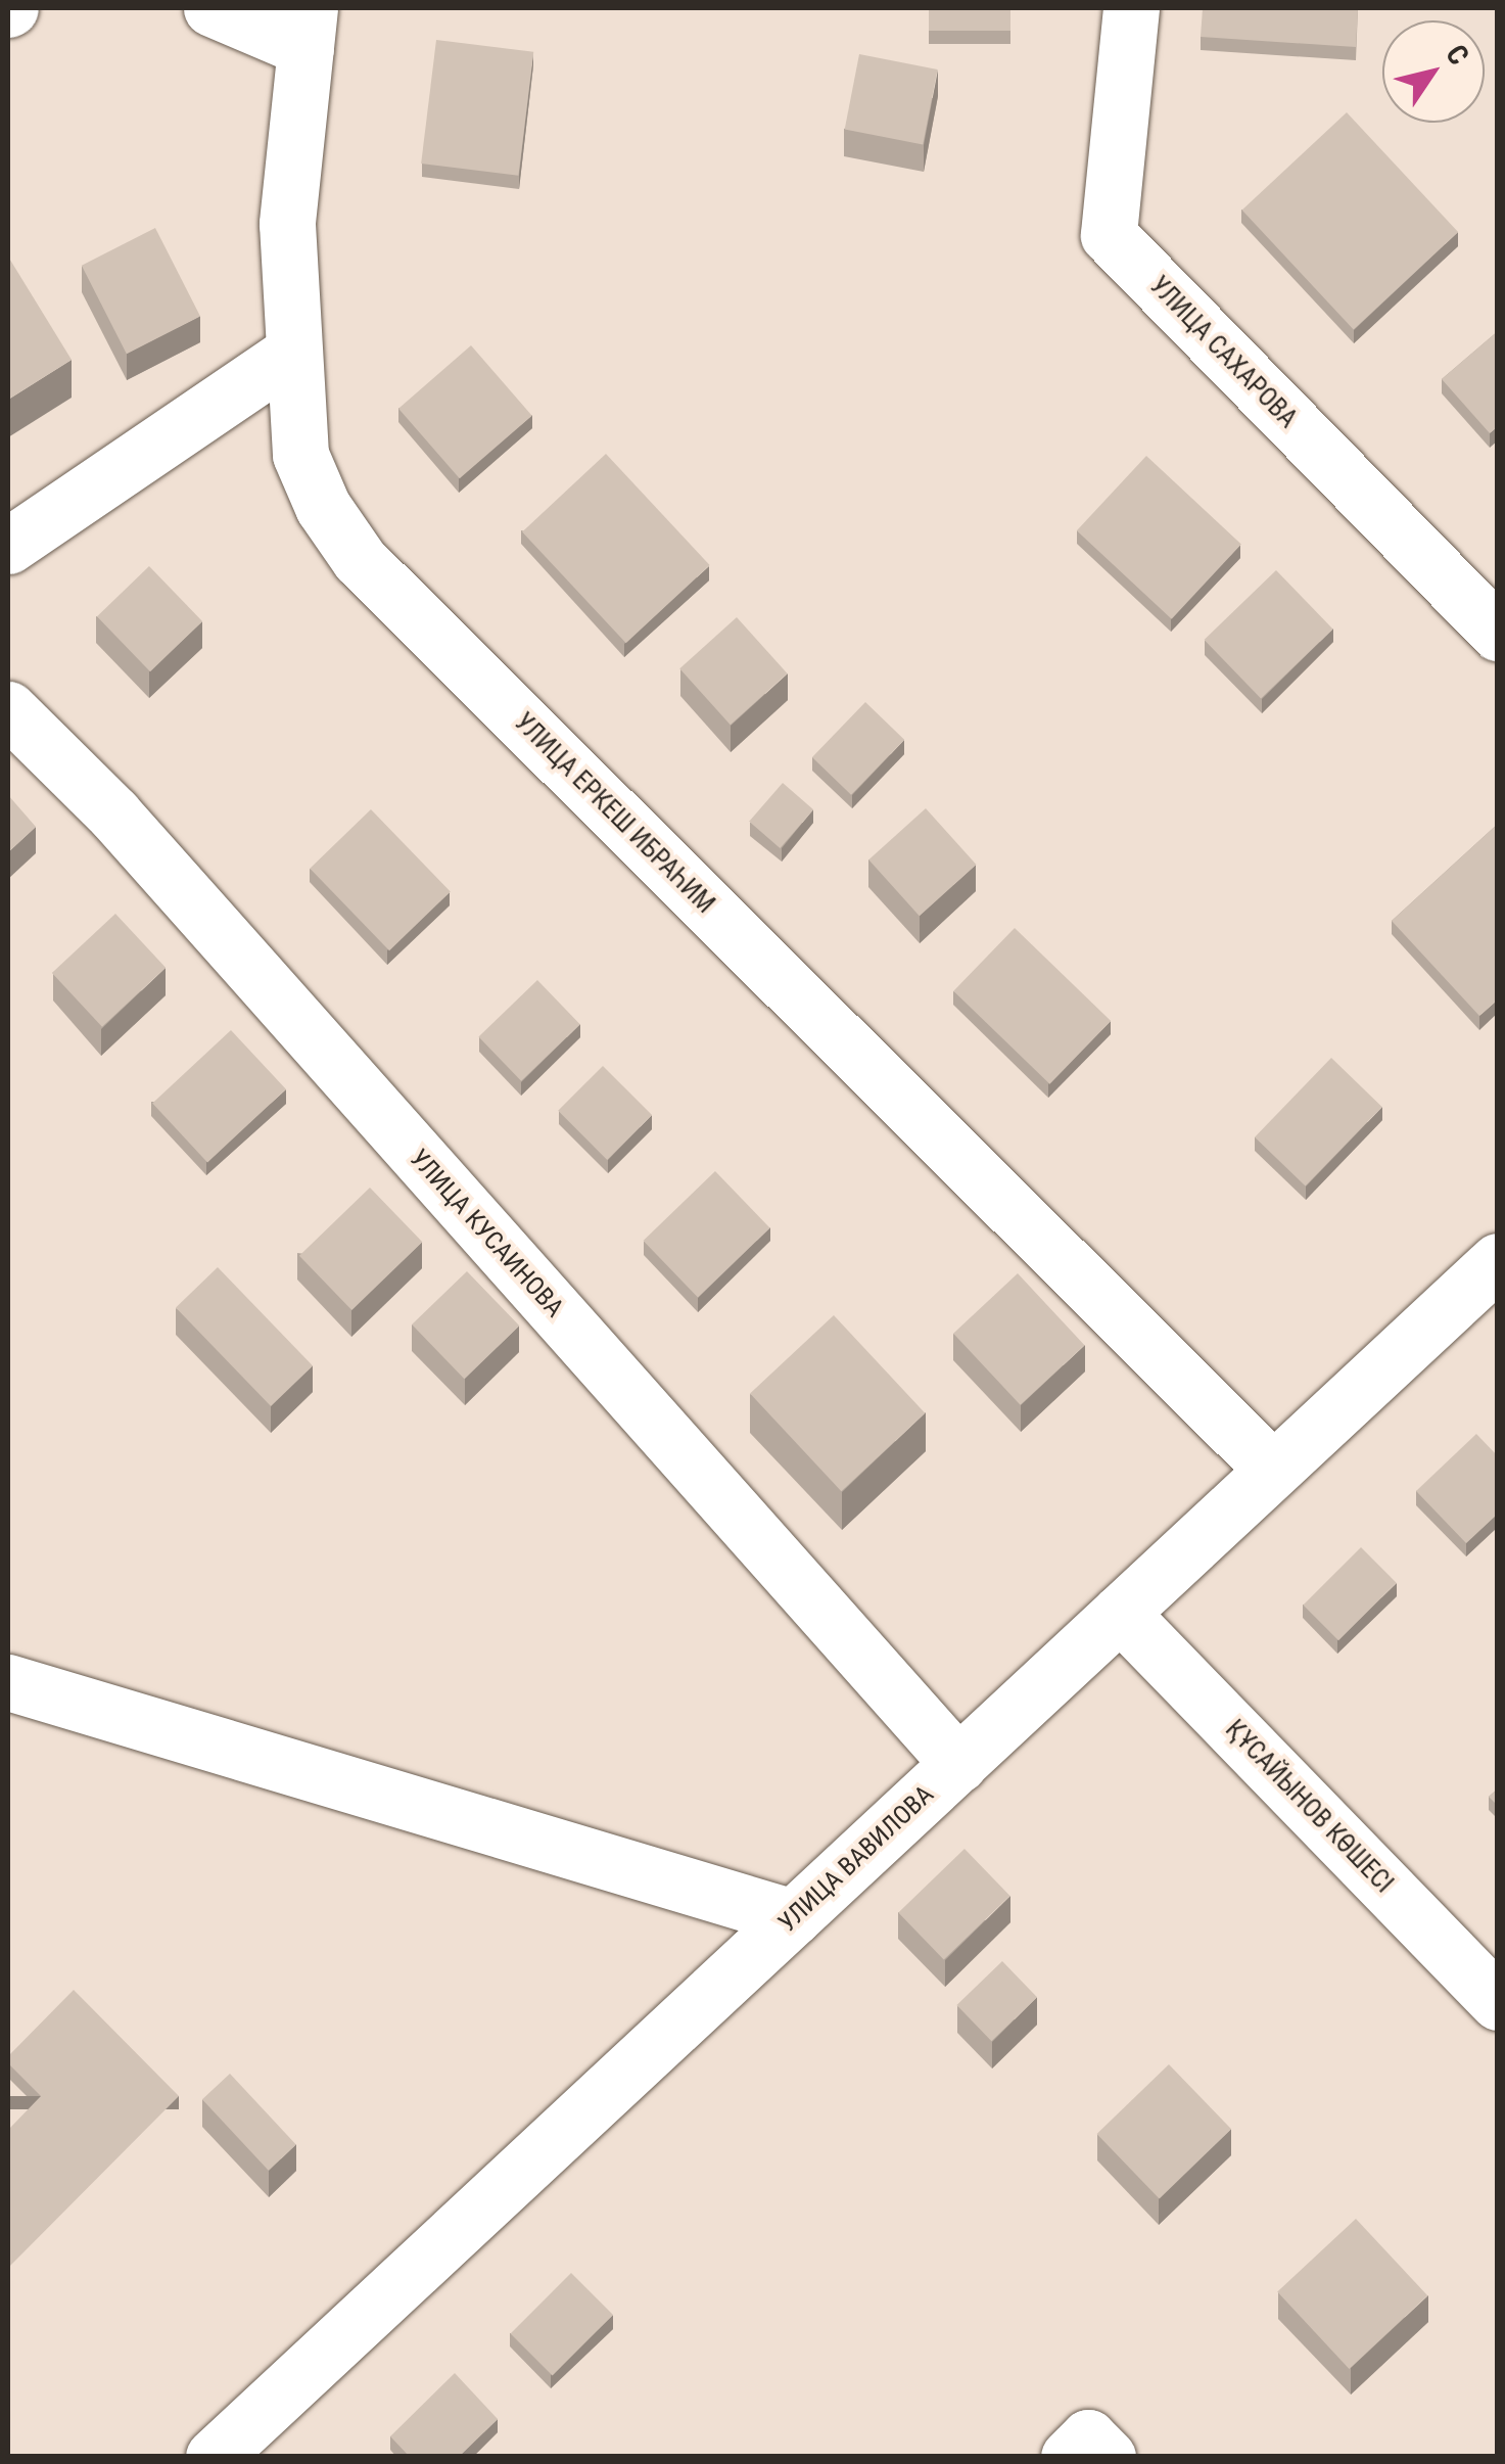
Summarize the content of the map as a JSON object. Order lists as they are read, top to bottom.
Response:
{
  "streets": {
    "street": [
      "УЛИЦА САХАРОВА",
      "УЛИЦА ЕРКЕШ ИБРАҺИМ",
      "УЛИЦА КУСАИНОВА",
      "ҚҰСАЙЫНОВ КӨШЕСІ",
      "УЛИЦА ВАВИЛОВА"
    ]
  },
  "crossings": [
    ["УЛИЦА ЕРКЕШ ИБРАҺИМ", "УЛИЦА ВАВИЛОВА"],
    ["УЛИЦА КУСАИНОВА", "УЛИЦА ВАВИЛОВА"],
    ["ҚҰСАЙЫНОВ КӨШЕСІ", "УЛИЦА ВАВИЛОВА"]
  ],
  "north": "top right"
}
